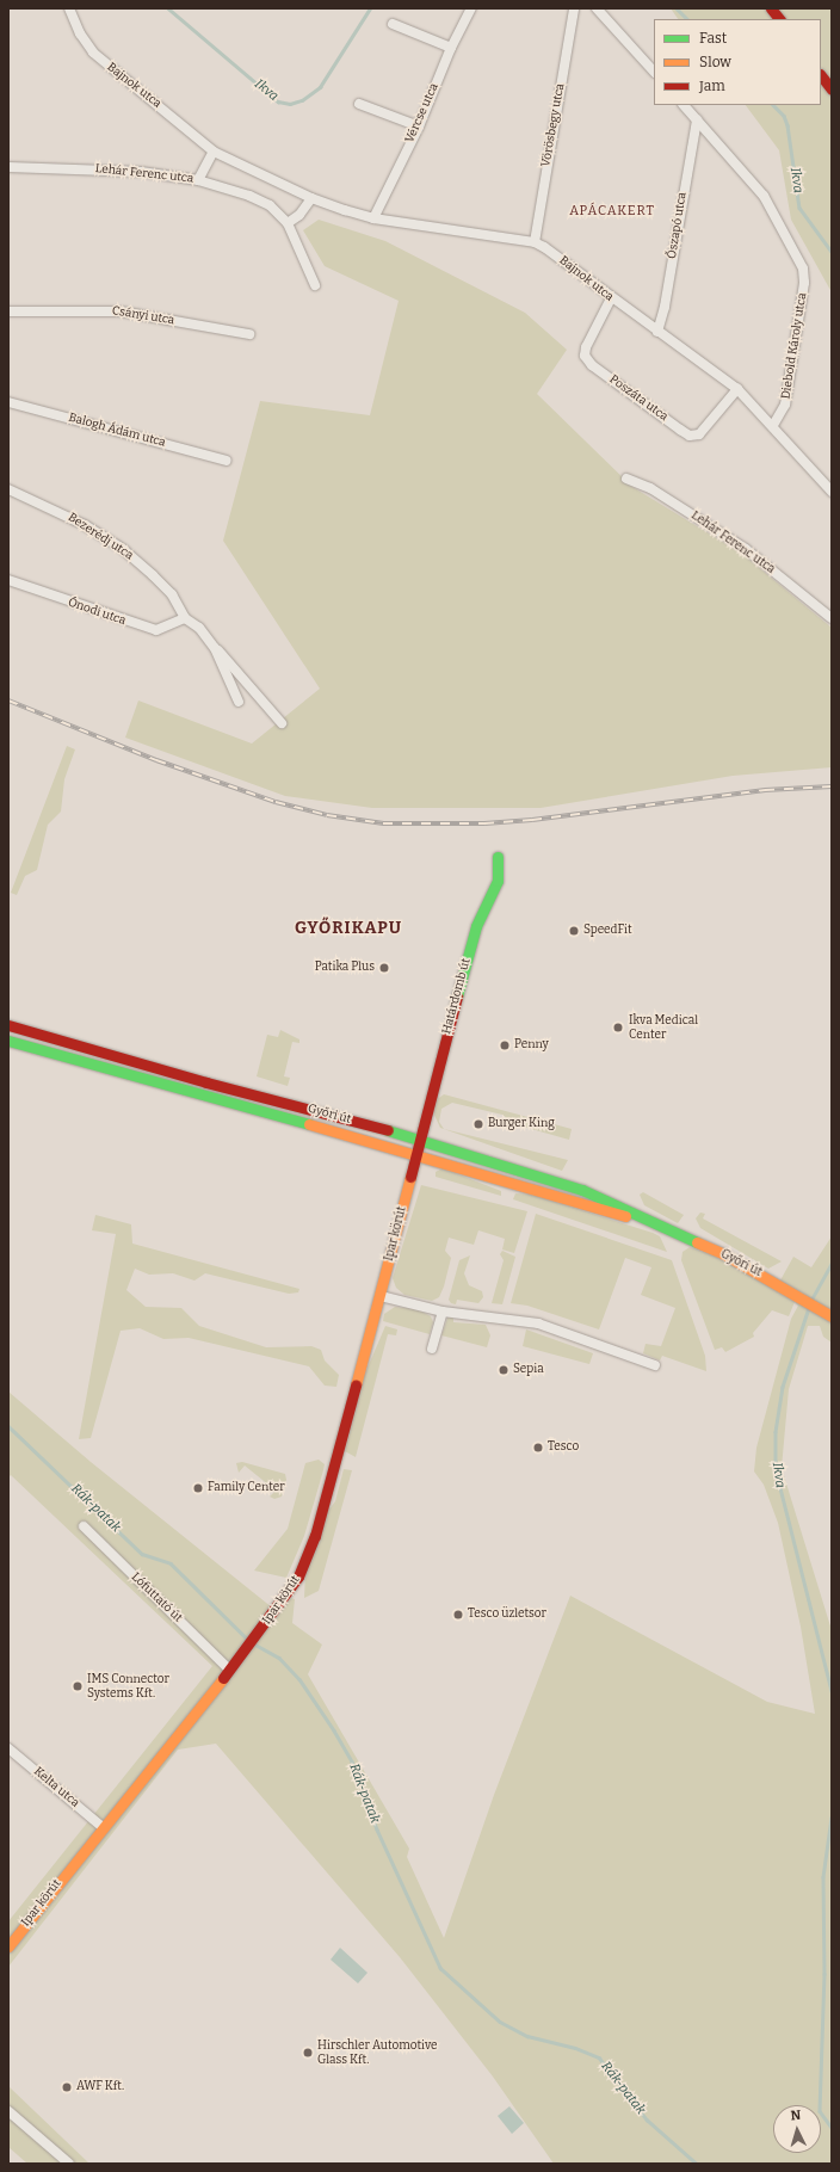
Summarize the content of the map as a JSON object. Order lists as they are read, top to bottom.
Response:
{
  "streets": {
    "main road": ["Határdomb út", "Győri út", "Ipar körút"],
    "street": [
      "Bajnok utca",
      "Vércse utca",
      "Vörösbegy utca",
      "Lehár Ferenc utca",
      "Őszapó utca",
      "Csányi utca",
      "Diebold Károly utca",
      "Poszáta utca",
      "Balogh Ádám utca",
      "Bezerédj utca",
      "Ónodi utca",
      "Lófuttató út",
      "Kelta utca"
    ]
  },
  "crossings": [
    ["Bajnok utca", "Vércse utca"],
    ["Bajnok utca", "Vörösbegy utca"],
    ["Bajnok utca", "Őszapó utca"],
    ["Bajnok utca", "Diebold Károly utca"],
    ["Bajnok utca", "Poszáta utca"],
    ["Őszapó utca", "Diebold Károly utca"],
    ["Bezerédj utca", "Ónodi utca"],
    ["Határdomb út", "Győri út"],
    ["Határdomb út", "Ipar körút"],
    ["Győri út", "Ipar körút"],
    ["Ipar körút", "Lófuttató út"],
    ["Ipar körút", "Kelta utca"]
  ],
  "districts": ["APÁCAKERT", "GYŐRIKAPU"],
  "water": ["Ikva", "Rák-patak"],
  "places": [
    "SpeedFit",
    "Patika Plus",
    "Ikva Medical Center",
    "Penny",
    "Burger King",
    "Sepia",
    "Tesco",
    "Family Center",
    "Tesco üzletsor",
    "IMS Connector Systems Kft.",
    "Hirschler Automotive Glass Kft.",
    "AWF Kft."
  ],
  "legend": ["Fast", "Slow", "Jam"],
  "north": "top"
}
